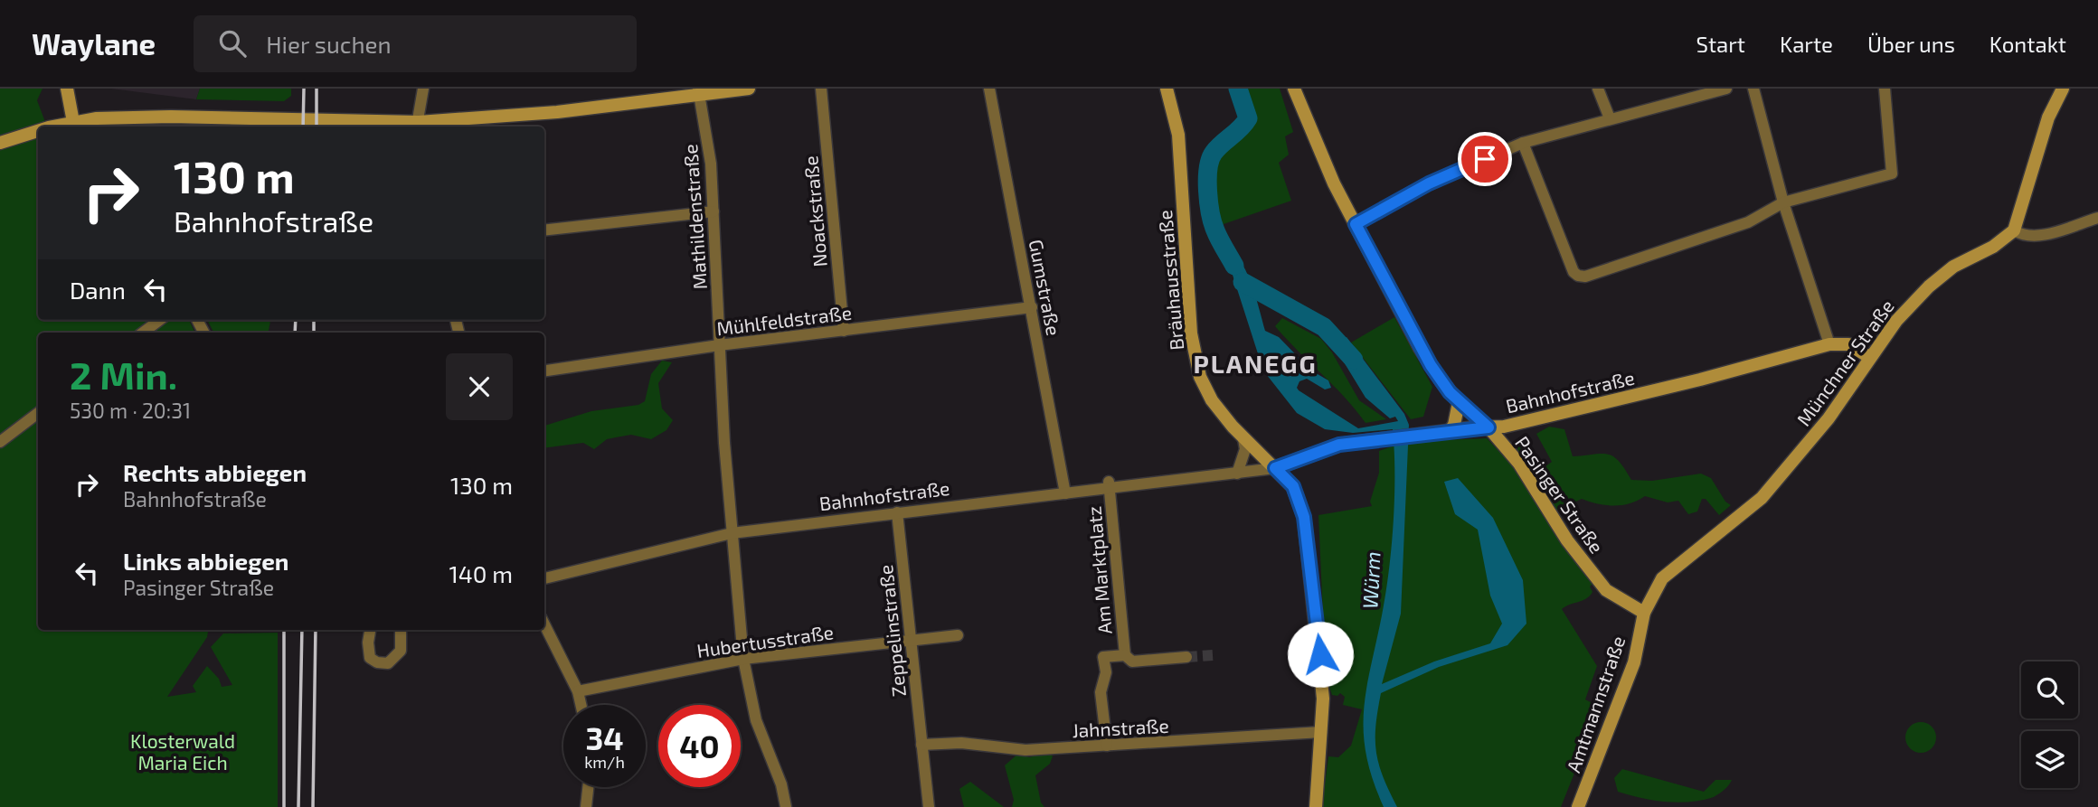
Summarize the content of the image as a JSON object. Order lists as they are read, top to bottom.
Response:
{
  "streets": {
    "main road": [
      "Bräuhausstraße",
      "Münchner Straße",
      "Bahnhofstraße",
      "Pasinger Straße",
      "Amtmannstraße"
    ],
    "street": [
      "Noackstraße",
      "Mathildenstraße",
      "Gumstraße",
      "Mühlfeldstraße",
      "Am Marktplatz",
      "Zeppelinstraße",
      "Hubertusstraße",
      "Jahnstraße"
    ]
  },
  "crossings": [
    ["Noackstraße", "Mühlfeldstraße"],
    ["Mathildenstraße", "Mühlfeldstraße"],
    ["Mathildenstraße", "Bahnhofstraße"],
    ["Mathildenstraße", "Hubertusstraße"],
    ["Bräuhausstraße", "Bahnhofstraße"],
    ["Bräuhausstraße", "Jahnstraße"],
    ["Gumstraße", "Mühlfeldstraße"],
    ["Gumstraße", "Bahnhofstraße"],
    ["Münchner Straße", "Bahnhofstraße"],
    ["Münchner Straße", "Pasinger Straße"],
    ["Münchner Straße", "Amtmannstraße"],
    ["Bahnhofstraße", "Pasinger Straße"],
    ["Bahnhofstraße", "Am Marktplatz"],
    ["Bahnhofstraße", "Zeppelinstraße"],
    ["Pasinger Straße", "Amtmannstraße"],
    ["Am Marktplatz", "Jahnstraße"],
    ["Zeppelinstraße", "Hubertusstraße"],
    ["Zeppelinstraße", "Jahnstraße"]
  ],
  "districts": ["PLANEGG"],
  "water": ["Würm"],
  "parks": ["Klosterwald Maria Eich"],
  "page": {
    "header": "Waylane",
    "search": "Hier suchen",
    "nav": [
      "Start",
      "Karte",
      "Über uns",
      "Kontakt"
    ],
    "turn": ["130 m", "Bahnhofstraße"],
    "then": "Dann",
    "heading": ["2 Min.", "530 m · 20:31"],
    "list": [
      {
        "name": "Rechts abbiegen",
        "note": "Bahnhofstraße",
        "value": "130 m"
      },
      {
        "name": "Links abbiegen",
        "note": "Pasinger Straße",
        "value": "140 m"
      }
    ],
    "speed": "34 km/h",
    "limit": "40"
  }
}
